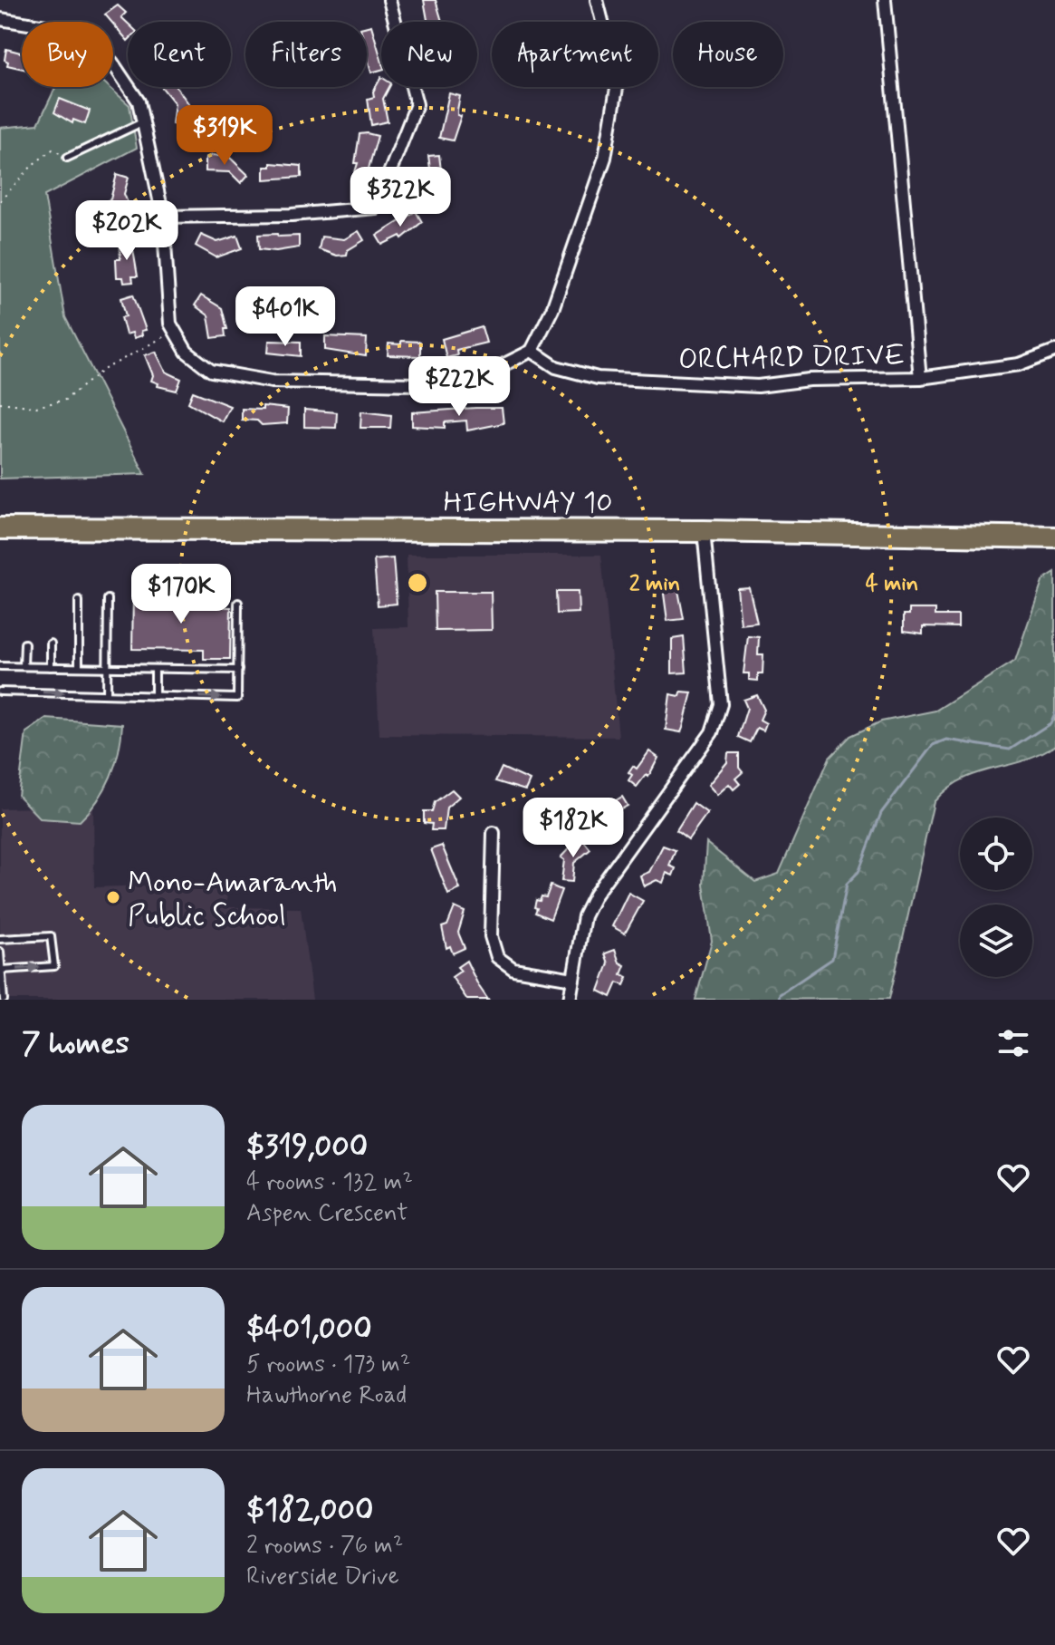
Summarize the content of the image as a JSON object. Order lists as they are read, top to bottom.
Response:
{
  "streets": {
    "highway": ["HIGHWAY 10"],
    "street": ["ORCHARD DRIVE"]
  },
  "places": ["Mono-Amaranth Public School"],
  "page": {
    "chip": [
      "Buy",
      "Rent",
      "Filters",
      "New",
      "Apartment",
      "House"
    ],
    "price": [
      "$319K",
      "$322K",
      "$202K",
      "$401K",
      "$222K",
      "$170K",
      "$182K"
    ],
    "heading": "7 homes",
    "list": [
      {
        "name": "$319,000",
        "note": "4 rooms · 132 m² · Aspen Crescent"
      },
      {
        "name": "$401,000",
        "note": "5 rooms · 173 m² · Hawthorne Road"
      },
      {
        "name": "$182,000",
        "note": "2 rooms · 76 m² · Riverside Drive"
      }
    ]
  },
  "rings": ["2 min", "4 min"]
}
